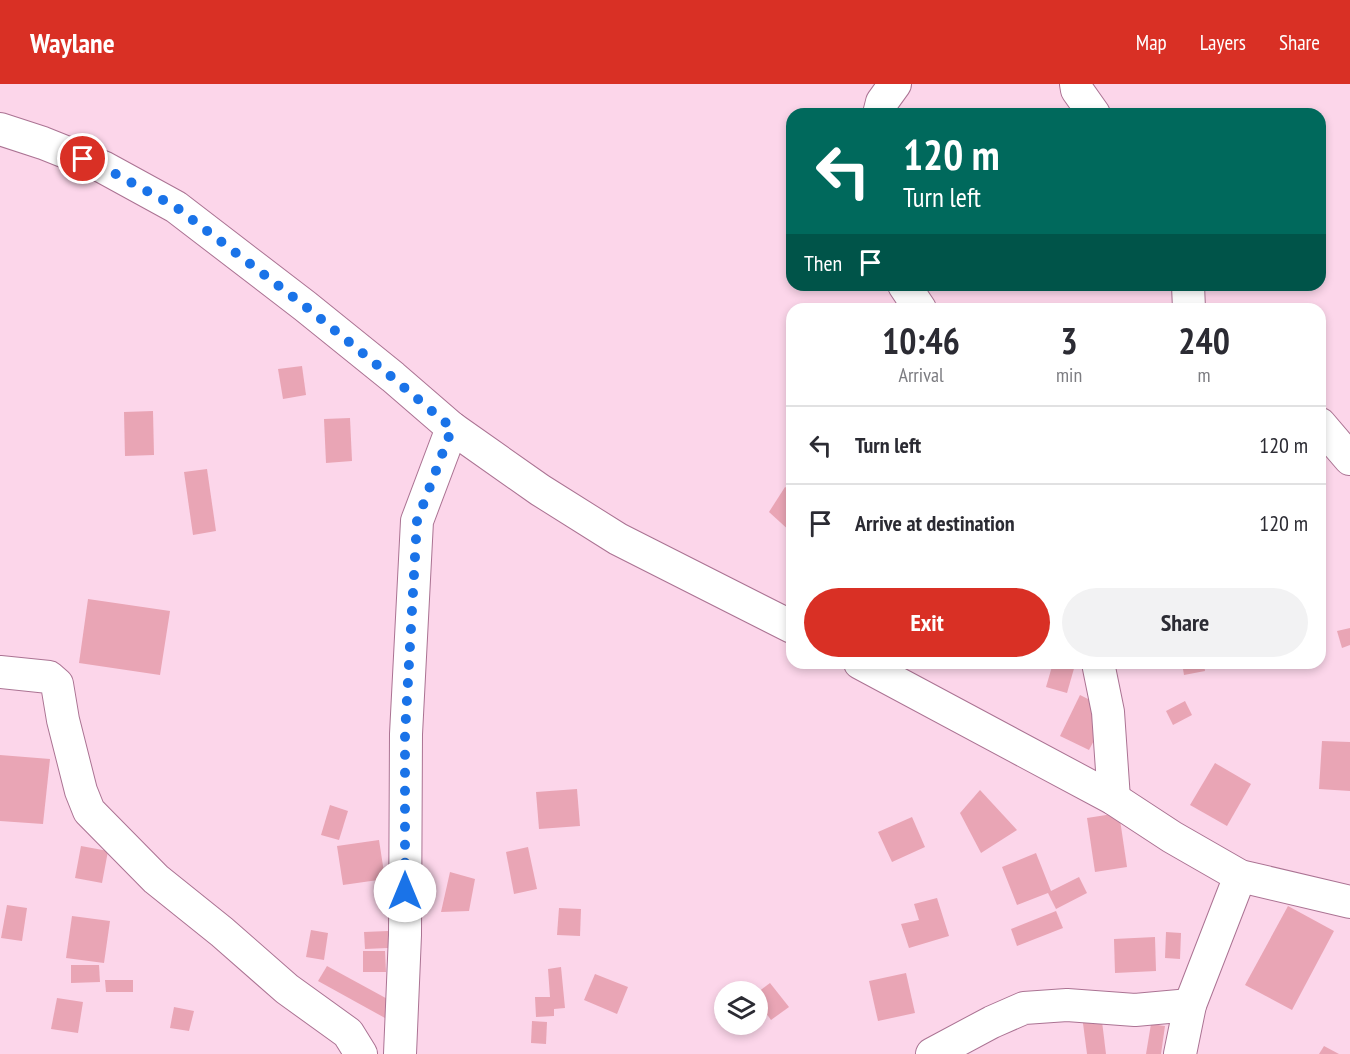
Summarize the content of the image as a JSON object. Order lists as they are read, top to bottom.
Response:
{
  "page": {
    "header": "Waylane",
    "nav": ["Map", "Layers", "Share"],
    "turn": ["120 m", "Turn left"],
    "then": "Then",
    "eta": [
      "10:46",
      "Arrival",
      "3",
      "min",
      "240",
      "m"
    ],
    "list": [
      {
        "name": "Turn left",
        "value": "120 m"
      },
      {
        "name": "Arrive at destination",
        "value": "120 m"
      }
    ],
    "buttons": ["Exit", "Share"]
  }
}
